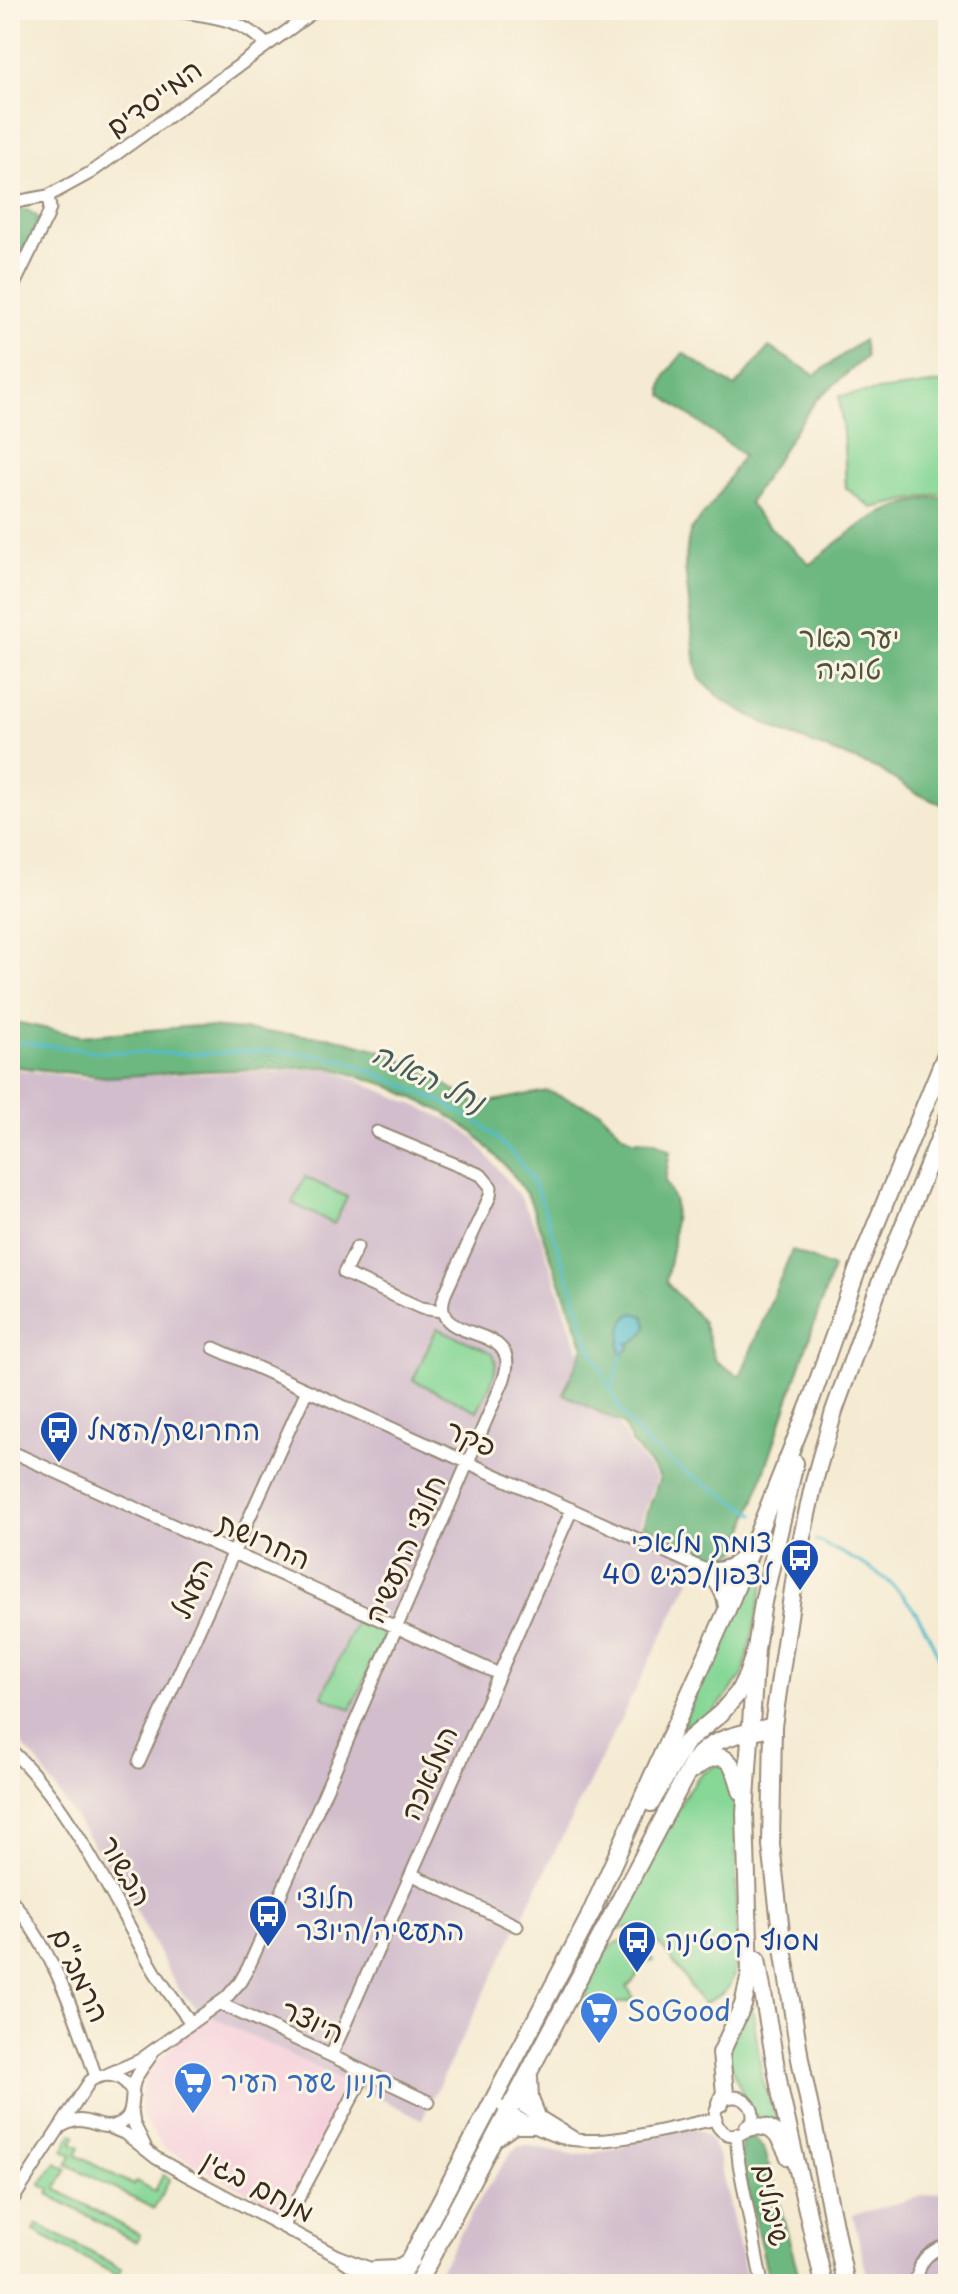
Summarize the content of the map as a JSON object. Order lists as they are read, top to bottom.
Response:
{
  "streets": {
    "street": [
      "המייסדים",
      "פקר",
      "החרושת",
      "חלוצי התעשיה",
      "העמל",
      "המלאכה",
      "הבשור",
      "הרמב\"ם",
      "היוצר",
      "מנחם בגין",
      "שיבולים"
    ]
  },
  "crossings": [
    ["פקר", "חלוצי התעשיה"],
    ["פקר", "העמל"],
    ["פקר", "המלאכה"],
    ["החרושת", "חלוצי התעשיה"],
    ["החרושת", "העמל"],
    ["החרושת", "המלאכה"],
    ["חלוצי התעשיה", "הבשור"],
    ["חלוצי התעשיה", "הרמב\"ם"],
    ["חלוצי התעשיה", "היוצר"],
    ["חלוצי התעשיה", "מנחם בגין"],
    ["המלאכה", "היוצר"],
    ["הרמב\"ם", "מנחם בגין"]
  ],
  "water": ["נחל האלה"],
  "parks": ["יער באר טוביה"],
  "places": {
    "bus stop": [
      "החרושת/העמל",
      "צומת מלאכי לצפון/כביש 40",
      "חלוצי התעשיה/היוצר",
      "מסוף קסטינה"
    ],
    "supermarket": ["SoGood", "קניון שער העיר"]
  }
}
